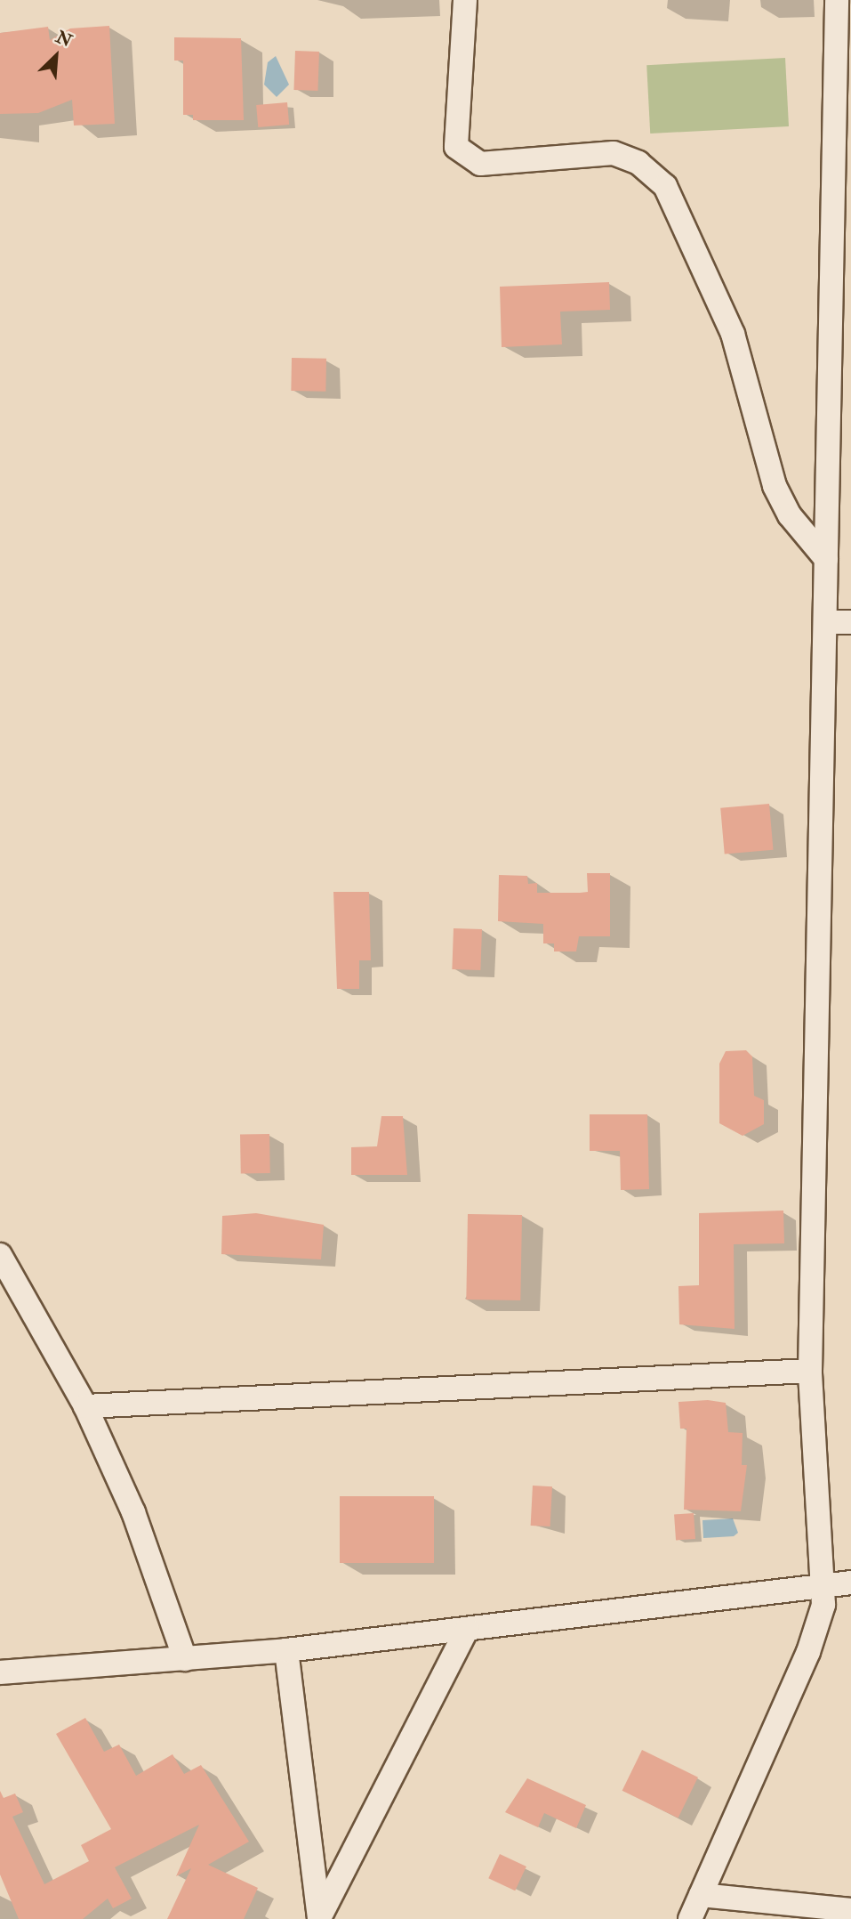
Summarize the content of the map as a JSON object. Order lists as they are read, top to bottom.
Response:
{
  "north": "top right"
}
